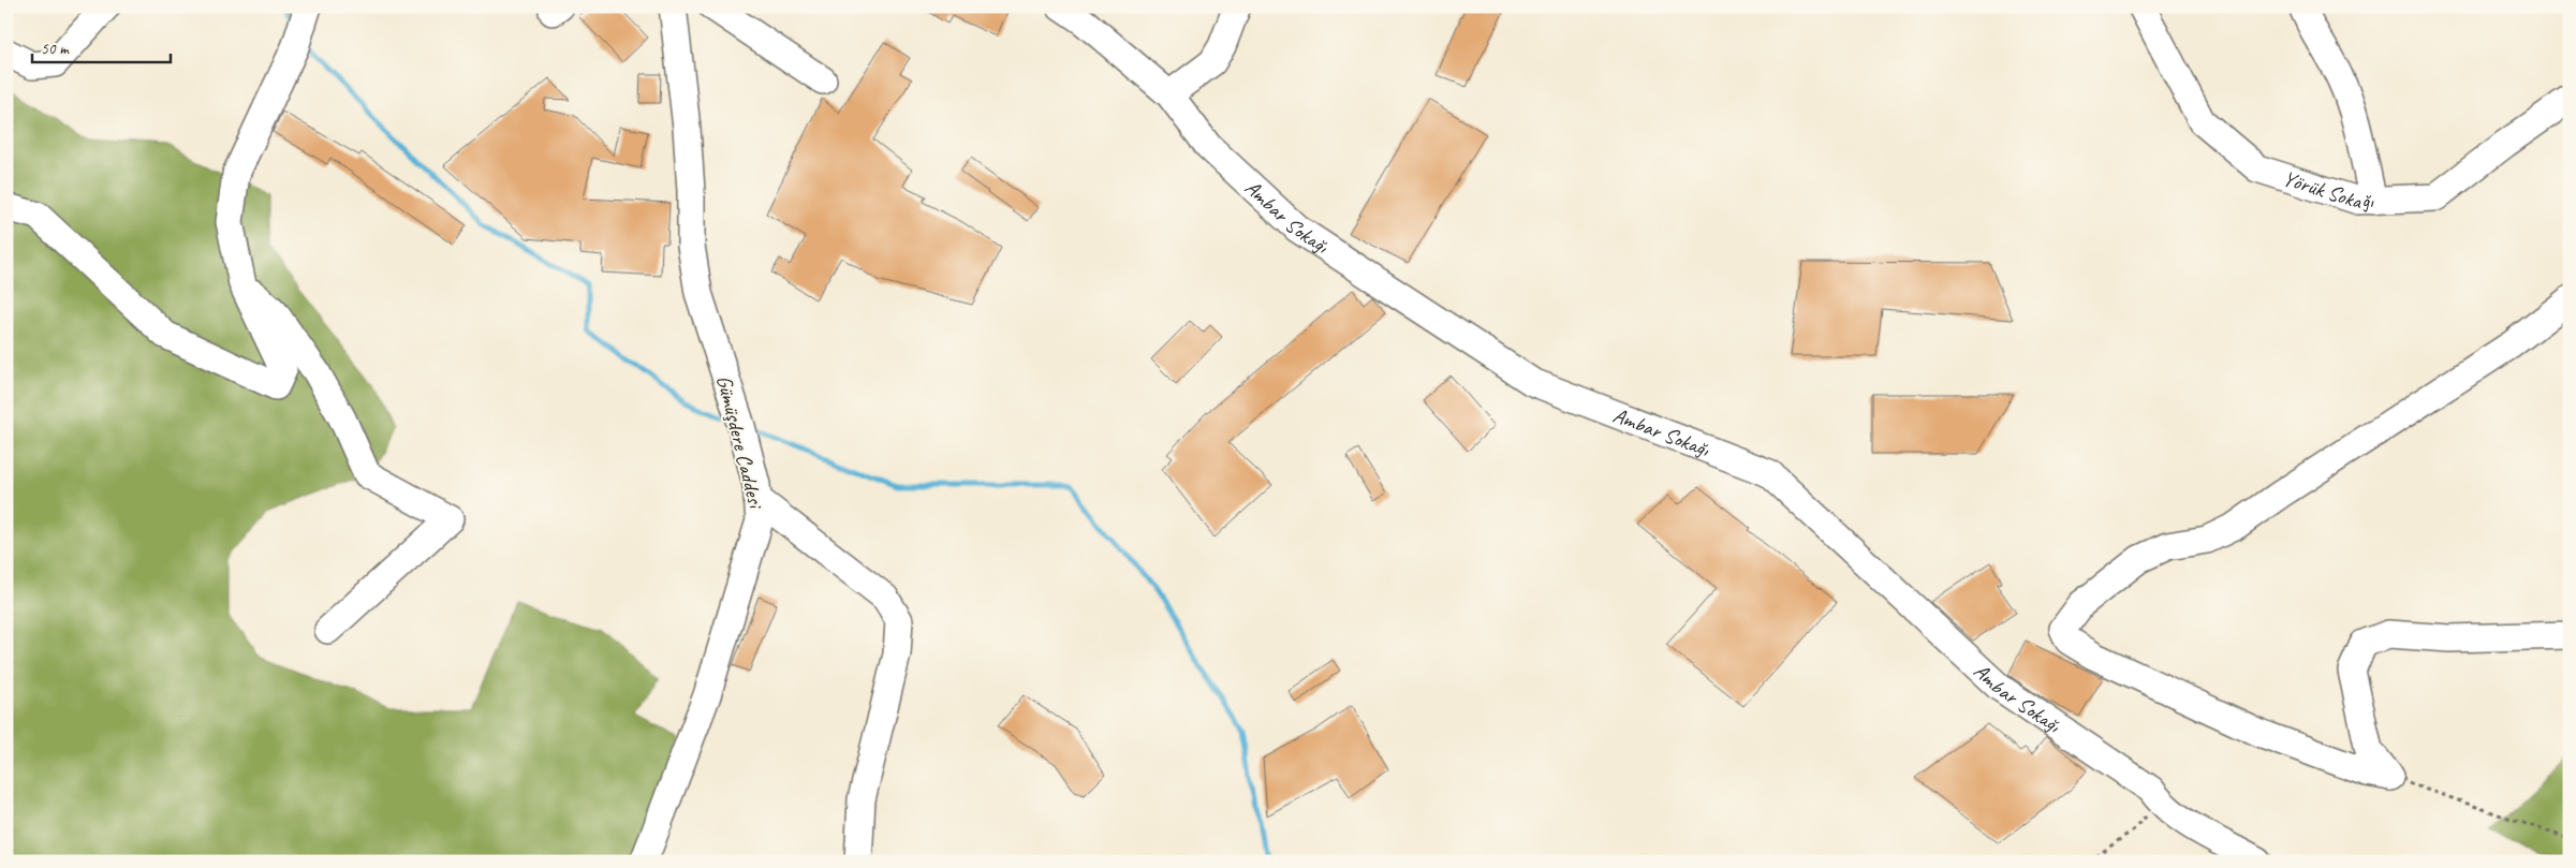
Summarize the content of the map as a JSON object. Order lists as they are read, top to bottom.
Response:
{
  "streets": {
    "street": ["Yörük Sokağı", "Ambar Sokağı", "Gümüşdere Caddesi"]
  },
  "scale_bar": "50 m"
}
